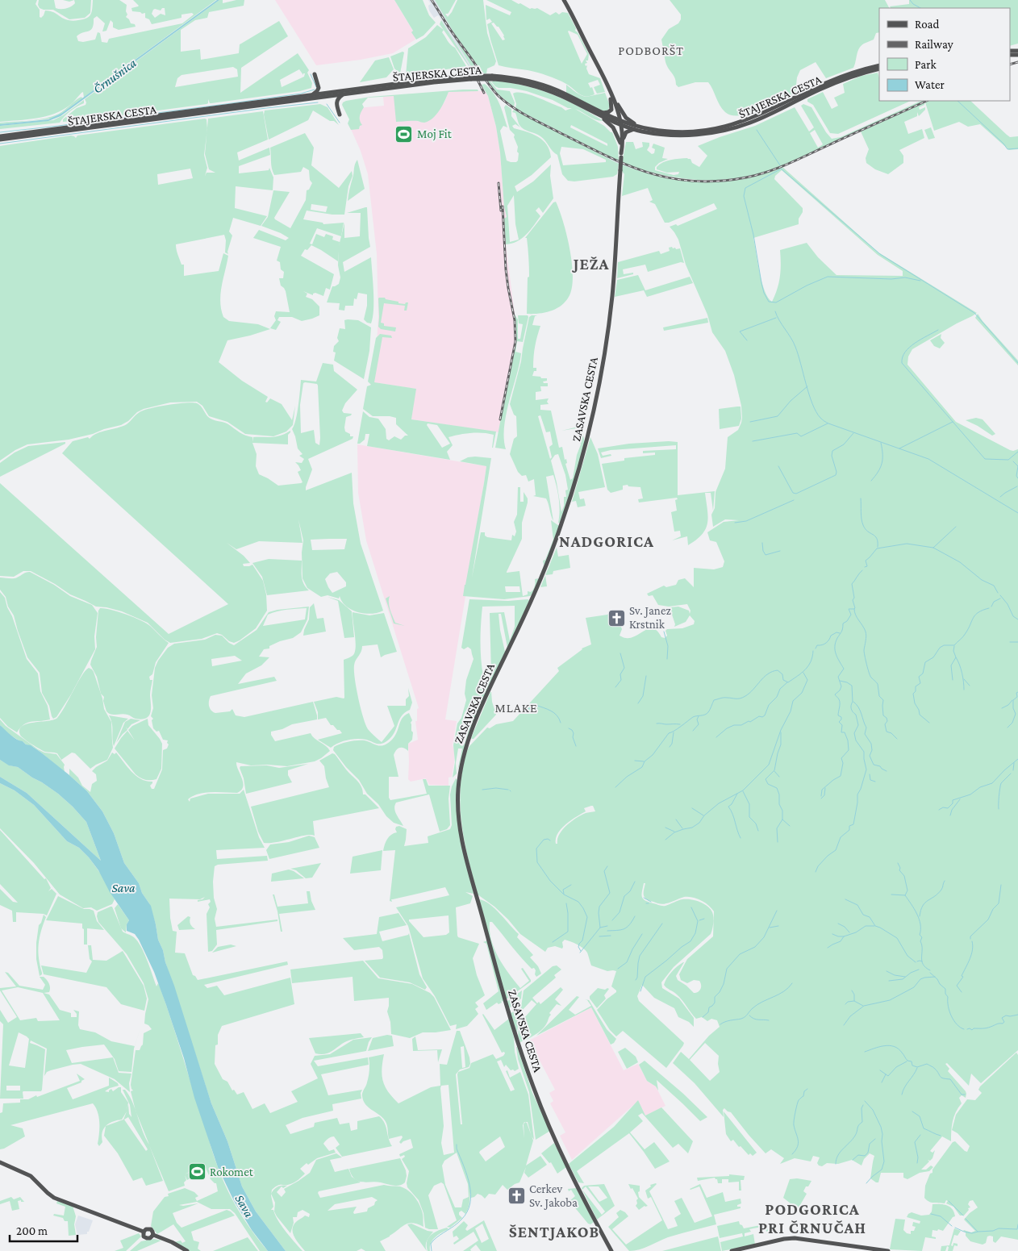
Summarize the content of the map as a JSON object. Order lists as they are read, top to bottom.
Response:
{
  "streets": {
    "main road": ["ŠTAJERSKA CESTA", "ZASAVSKA CESTA"]
  },
  "crossings": [
    ["ŠTAJERSKA CESTA", "ZASAVSKA CESTA"]
  ],
  "districts": [
    "PODBORŠT",
    "JEŽA",
    "NADGORICA",
    "MLAKE",
    "PODGORICA PRI ČRNUČAH",
    "ŠENTJAKOB"
  ],
  "water": ["Črnušnica", "Sava"],
  "places": {
    "sports": ["Moj Fit", "Rokomet"],
    "church": ["Sv. Janez Krstnik", "Cerkev Sv. Jakoba"]
  },
  "legend": [
    "Road",
    "Railway",
    "Park",
    "Water"
  ],
  "scale_bar": "200 m"
}
